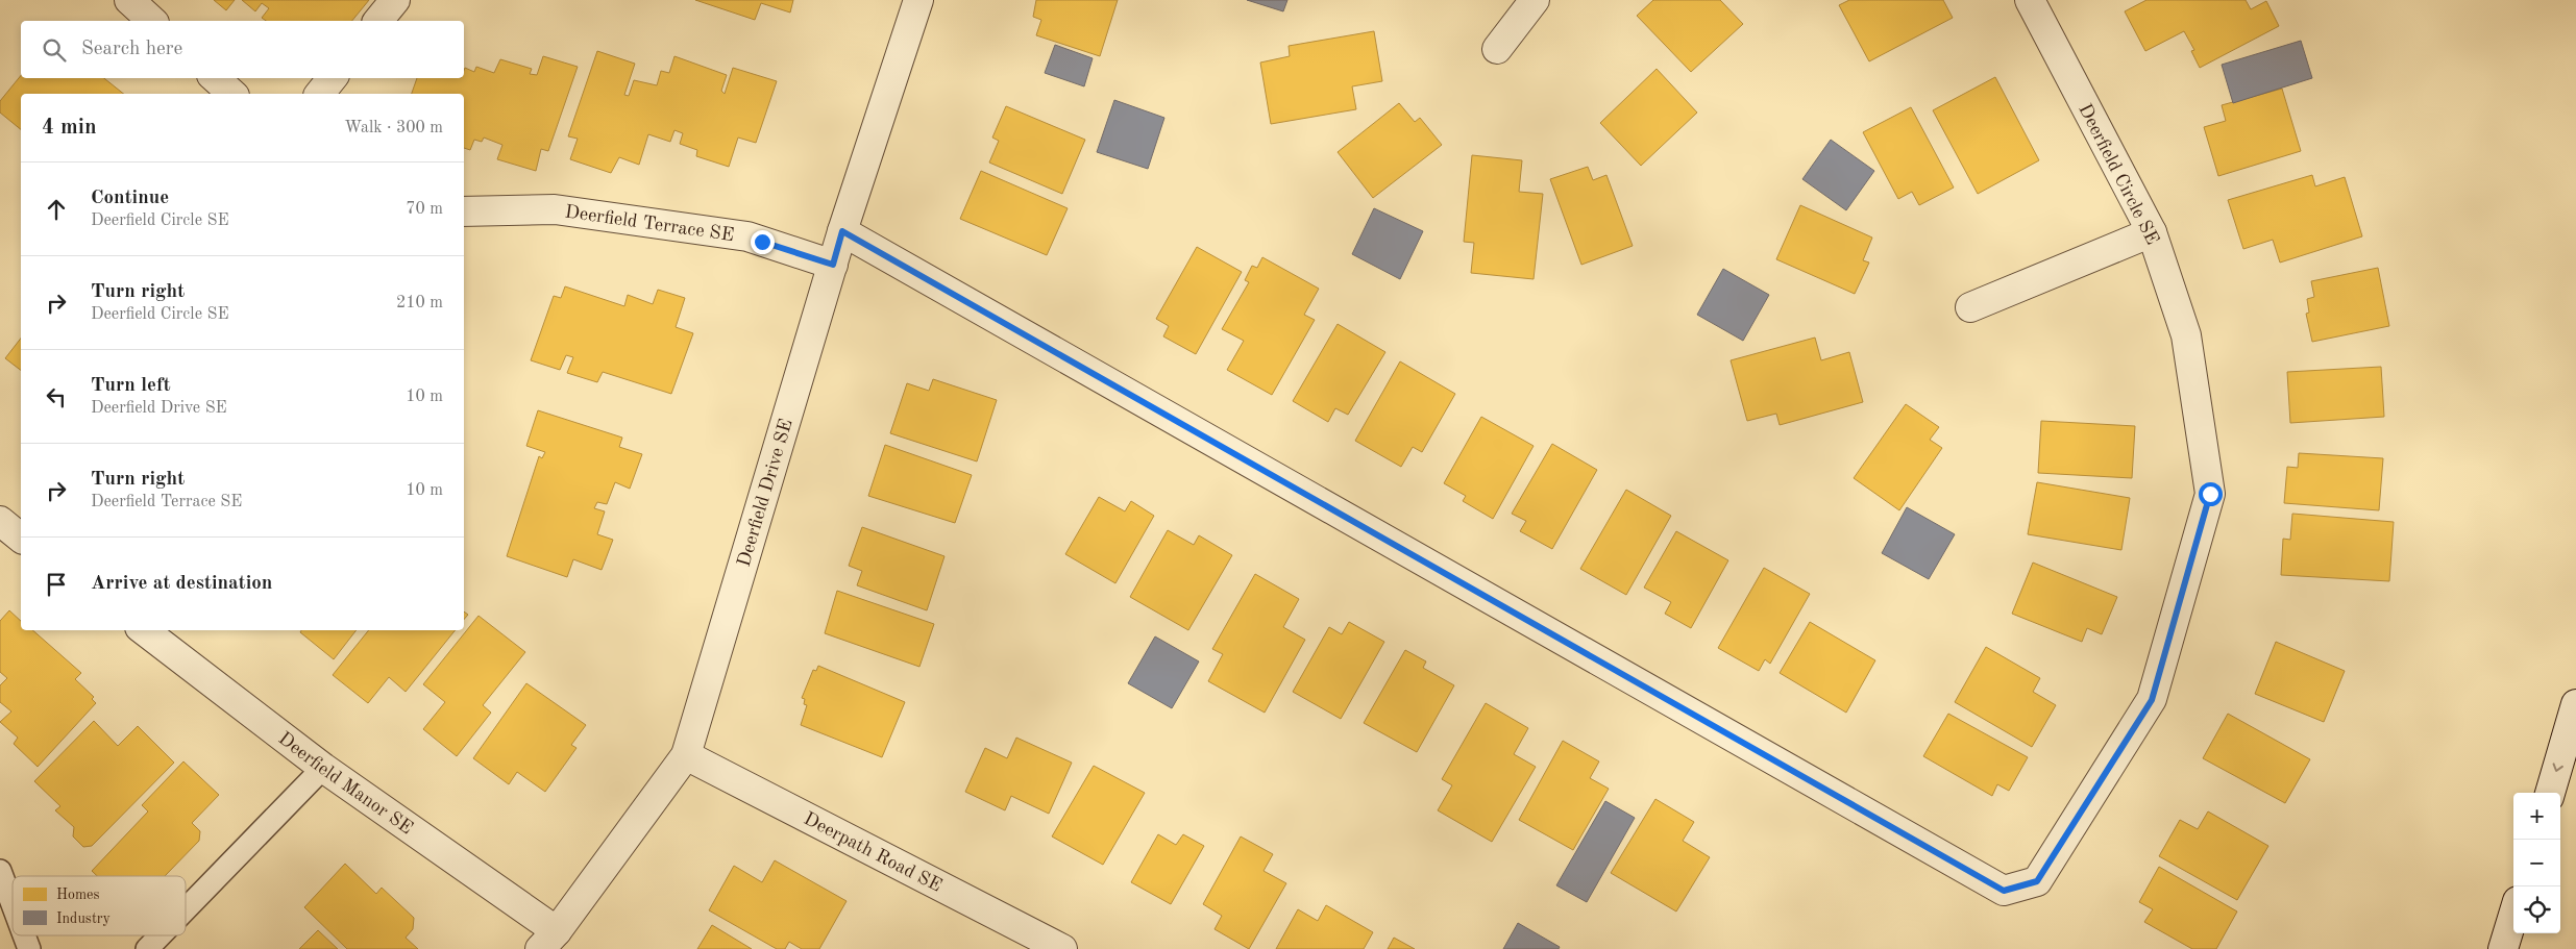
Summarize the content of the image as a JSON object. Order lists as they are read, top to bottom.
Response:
{
  "streets": {
    "street": [
      "Deerfield Circle SE",
      "Deerfield Terrace SE",
      "Deerfield Drive SE",
      "Deerfield Manor SE",
      "Deerpath Road SE"
    ]
  },
  "crossings": [
    ["Deerfield Circle SE", "Deerfield Drive SE"],
    ["Deerfield Terrace SE", "Deerfield Drive SE"],
    ["Deerfield Drive SE", "Deerfield Manor SE"],
    ["Deerfield Drive SE", "Deerpath Road SE"]
  ],
  "legend": ["Homes", "Industry"],
  "page": {
    "search": "Search here",
    "heading": ["4 min", "Walk · 300 m"],
    "list": [
      ["Continue", "Deerfield Circle SE", "70 m"],
      ["Turn right", "Deerfield Circle SE", "210 m"],
      ["Turn left", "Deerfield Drive SE", "10 m"],
      ["Turn right", "Deerfield Terrace SE", "10 m"],
      "Arrive at destination"
    ],
    "map_buttons": ["+", "−"]
  }
}
